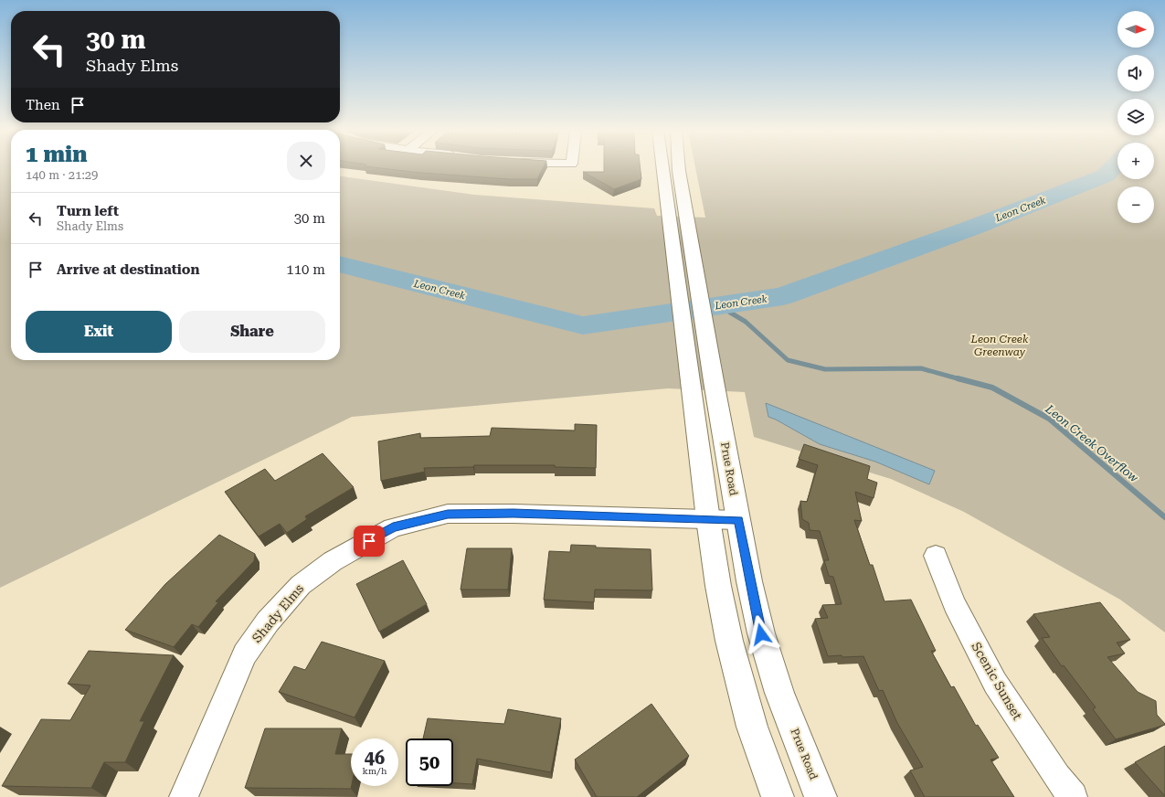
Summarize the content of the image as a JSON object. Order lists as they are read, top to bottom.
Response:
{
  "streets": {
    "main road": ["Prue Road"],
    "street": ["Shady Elms", "Scenic Sunset"]
  },
  "crossings": [
    ["Prue Road", "Shady Elms"]
  ],
  "water": ["Leon Creek", "Leon Creek Overflow"],
  "parks": ["Leon Creek Greenway"],
  "north": "right",
  "page": {
    "map_buttons": ["+", "−"],
    "turn": ["30 m", "Shady Elms"],
    "then": "Then",
    "heading": ["1 min", "140 m · 21:29"],
    "list": [
      {
        "name": "Turn left",
        "note": "Shady Elms",
        "value": "30 m"
      },
      {
        "name": "Arrive at destination",
        "value": "110 m"
      }
    ],
    "buttons": ["Exit", "Share"],
    "speed": "46 km/h",
    "limit": "50"
  }
}
